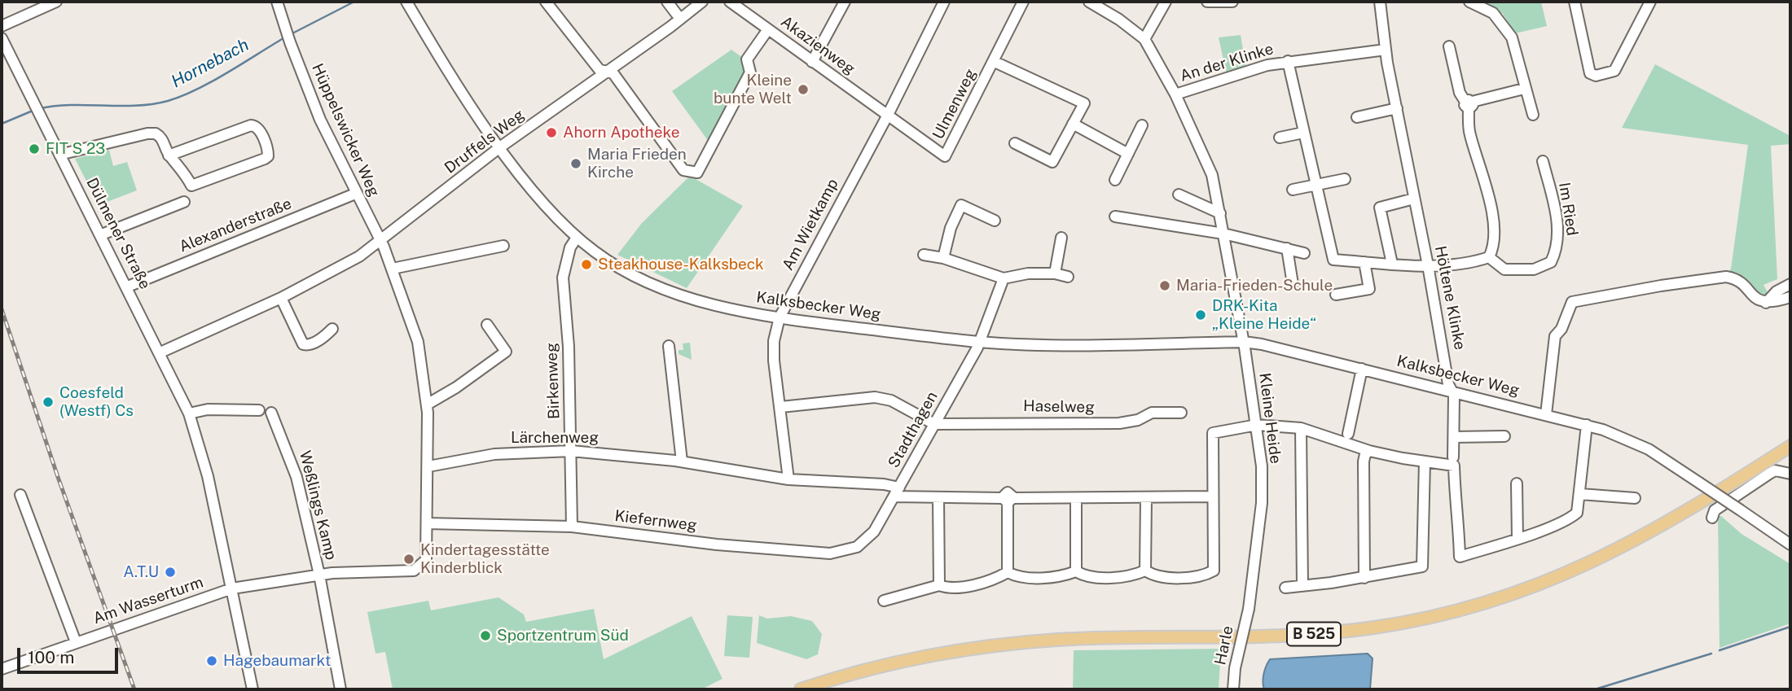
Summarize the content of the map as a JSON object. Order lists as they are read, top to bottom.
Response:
{
  "streets": {
    "main road": ["B 525"],
    "street": [
      "Akazienweg",
      "An der Klinke",
      "Ulmenweg",
      "Hüppelswicker Weg",
      "Druffels Weg",
      "Im Ried",
      "Am Wietkamp",
      "Alexanderstraße",
      "Dülmener Straße",
      "Höltene Klinke",
      "Kalksbecker Weg",
      "Birkenweg",
      "Haselweg",
      "Kleine Heide",
      "Stadthagen",
      "Lärchenweg",
      "Weßlings Kamp",
      "Kiefernweg",
      "Am Wasserturm",
      "Harle"
    ]
  },
  "crossings": [
    ["Akazienweg", "Ulmenweg"],
    ["Akazienweg", "Am Wietkamp"],
    ["An der Klinke", "Höltene Klinke"],
    ["An der Klinke", "Kleine Heide"],
    ["Ulmenweg", "Am Wietkamp"],
    ["Hüppelswicker Weg", "Druffels Weg"],
    ["Hüppelswicker Weg", "Alexanderstraße"],
    ["Hüppelswicker Weg", "Lärchenweg"],
    ["Hüppelswicker Weg", "Weßlings Kamp"],
    ["Hüppelswicker Weg", "Kiefernweg"],
    ["Druffels Weg", "Dülmener Straße"],
    ["Druffels Weg", "Kalksbecker Weg"],
    ["Am Wietkamp", "Kalksbecker Weg"],
    ["Am Wietkamp", "Lärchenweg"],
    ["Alexanderstraße", "Dülmener Straße"],
    ["Dülmener Straße", "Weßlings Kamp"],
    ["Dülmener Straße", "Am Wasserturm"],
    ["Höltene Klinke", "Kalksbecker Weg"],
    ["Kalksbecker Weg", "Birkenweg"],
    ["Kalksbecker Weg", "Kleine Heide"],
    ["Kalksbecker Weg", "Stadthagen"],
    ["Birkenweg", "Lärchenweg"],
    ["Birkenweg", "Kiefernweg"],
    ["Haselweg", "Stadthagen"],
    ["Kleine Heide", "Harle"],
    ["Stadthagen", "Lärchenweg"],
    ["Stadthagen", "Kiefernweg"],
    ["Weßlings Kamp", "Am Wasserturm"]
  ],
  "water": ["Hornebach"],
  "places": [
    "Kleine bunte Welt",
    "Ahorn Apotheke",
    "FIT S 23",
    "Maria Frieden Kirche",
    "Steakhouse-Kalksbeck",
    "Maria-Frieden-Schule",
    "DRK-Kita „Kleine Heide“",
    "Coesfeld (Westf) Cs",
    "Kindertagesstätte Kinderblick",
    "A.T.U",
    "Sportzentrum Süd",
    "Hagebaumarkt"
  ],
  "scale_bar": "100 m"
}
